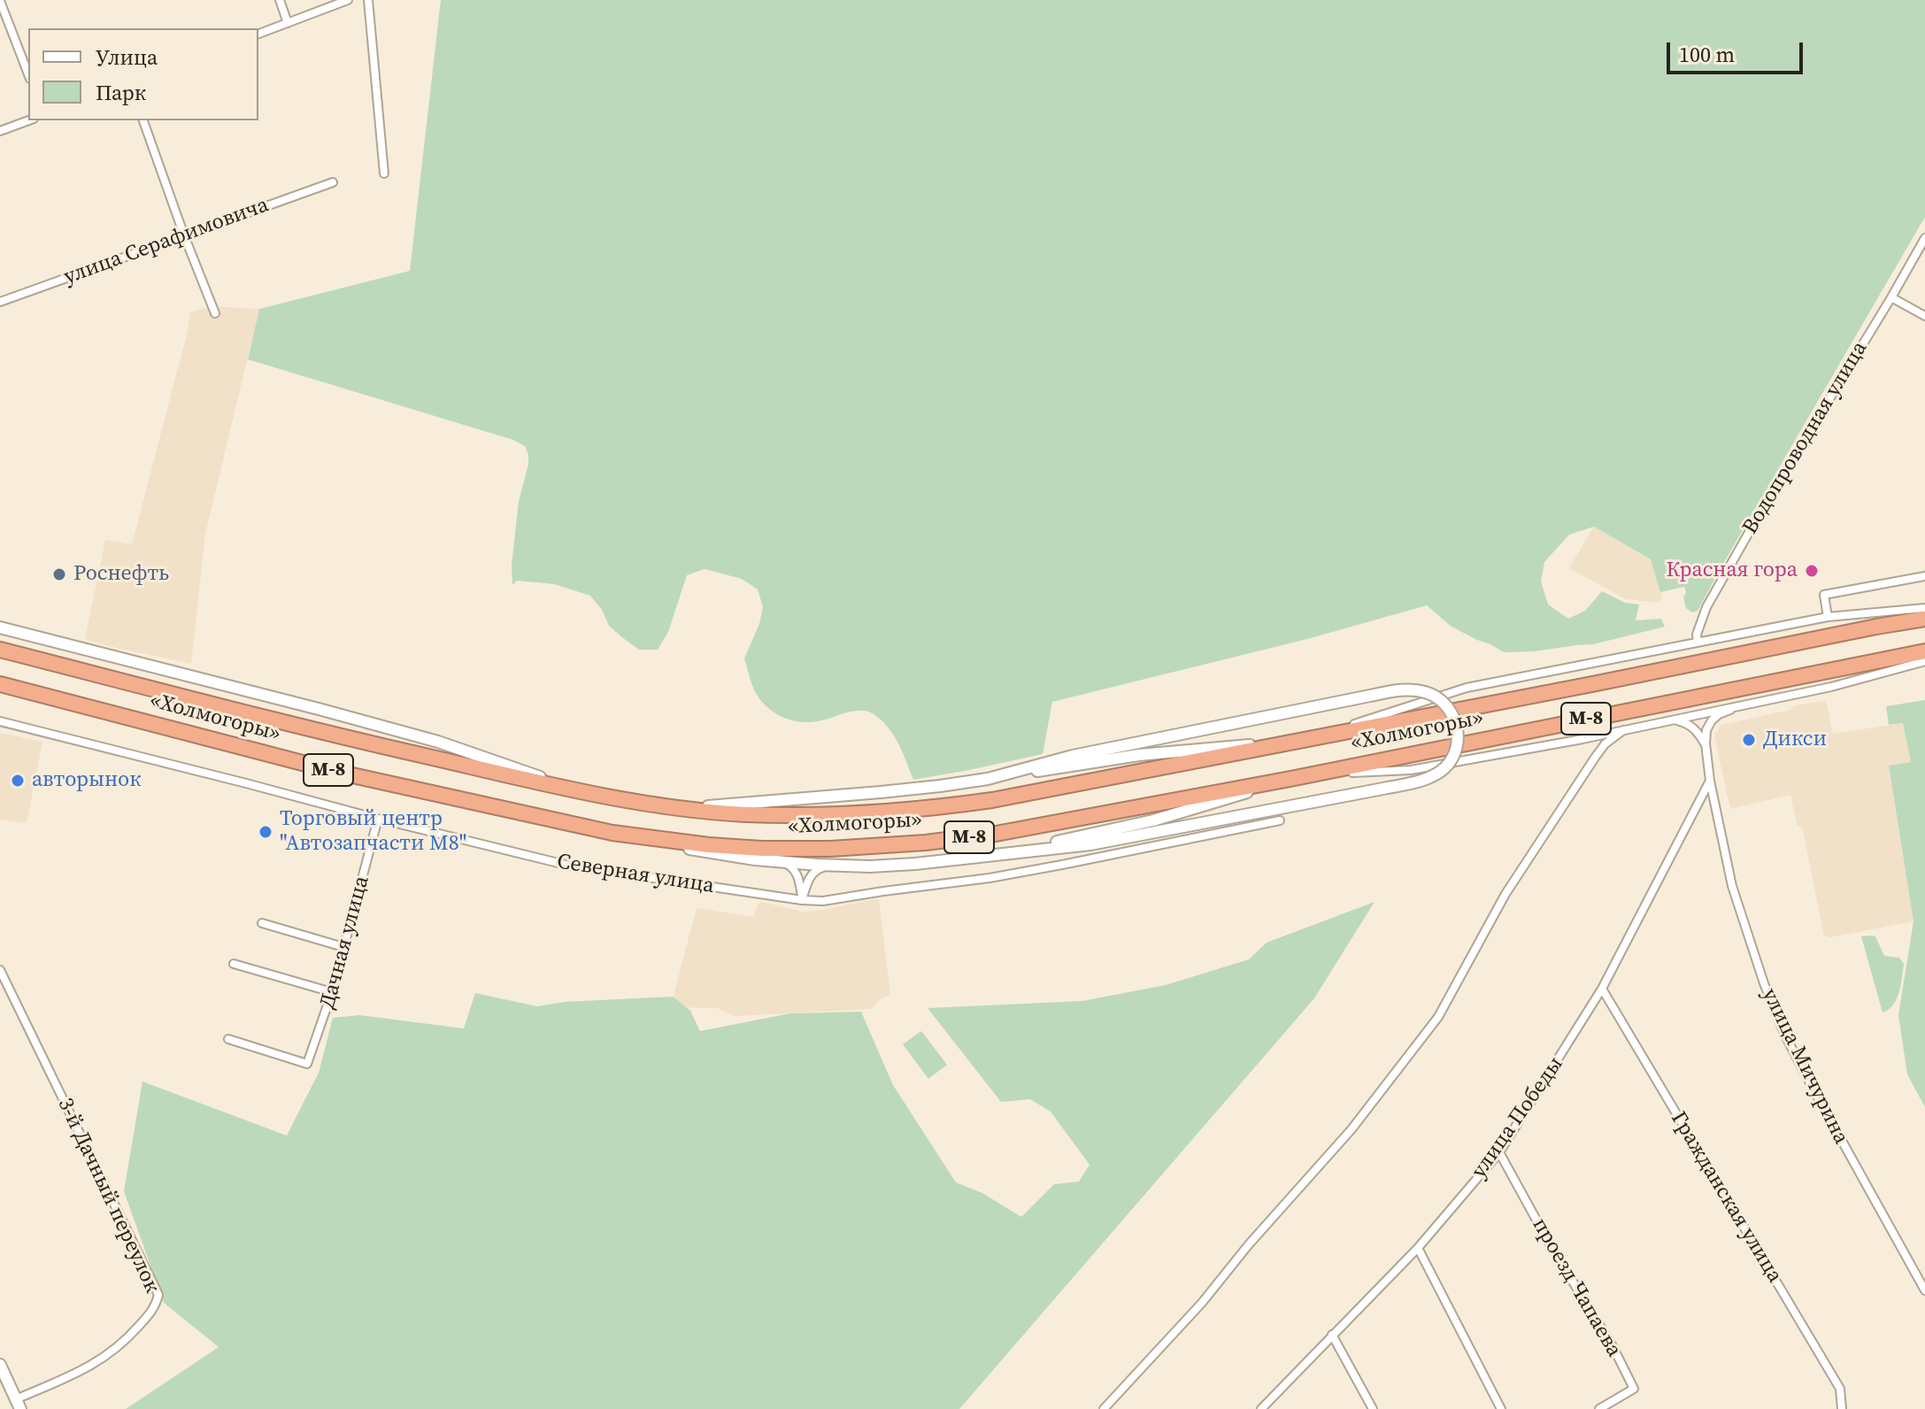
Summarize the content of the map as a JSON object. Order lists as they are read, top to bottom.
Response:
{
  "streets": {
    "highway": ["«Холмогоры»", "М-8"],
    "street": [
      "улица Серафимовича",
      "Водопроводная улица",
      "Северная улица",
      "Дачная улица",
      "улица Мичурина",
      "улица Победы",
      "3-й Дачный переулок",
      "Гражданская улица",
      "проезд Чапаева"
    ]
  },
  "crossings": [
    ["Северная улица", "Дачная улица"],
    ["улица Мичурина", "улица Победы"],
    ["улица Победы", "Гражданская улица"],
    ["улица Победы", "проезд Чапаева"]
  ],
  "places": [
    "Красная гора",
    "Роснефть",
    "Дикси",
    "авторынок",
    "Торговый центр \"Автозапчасти М8\""
  ],
  "legend": ["Улица", "Парк"],
  "scale_bar": "100 m"
}
